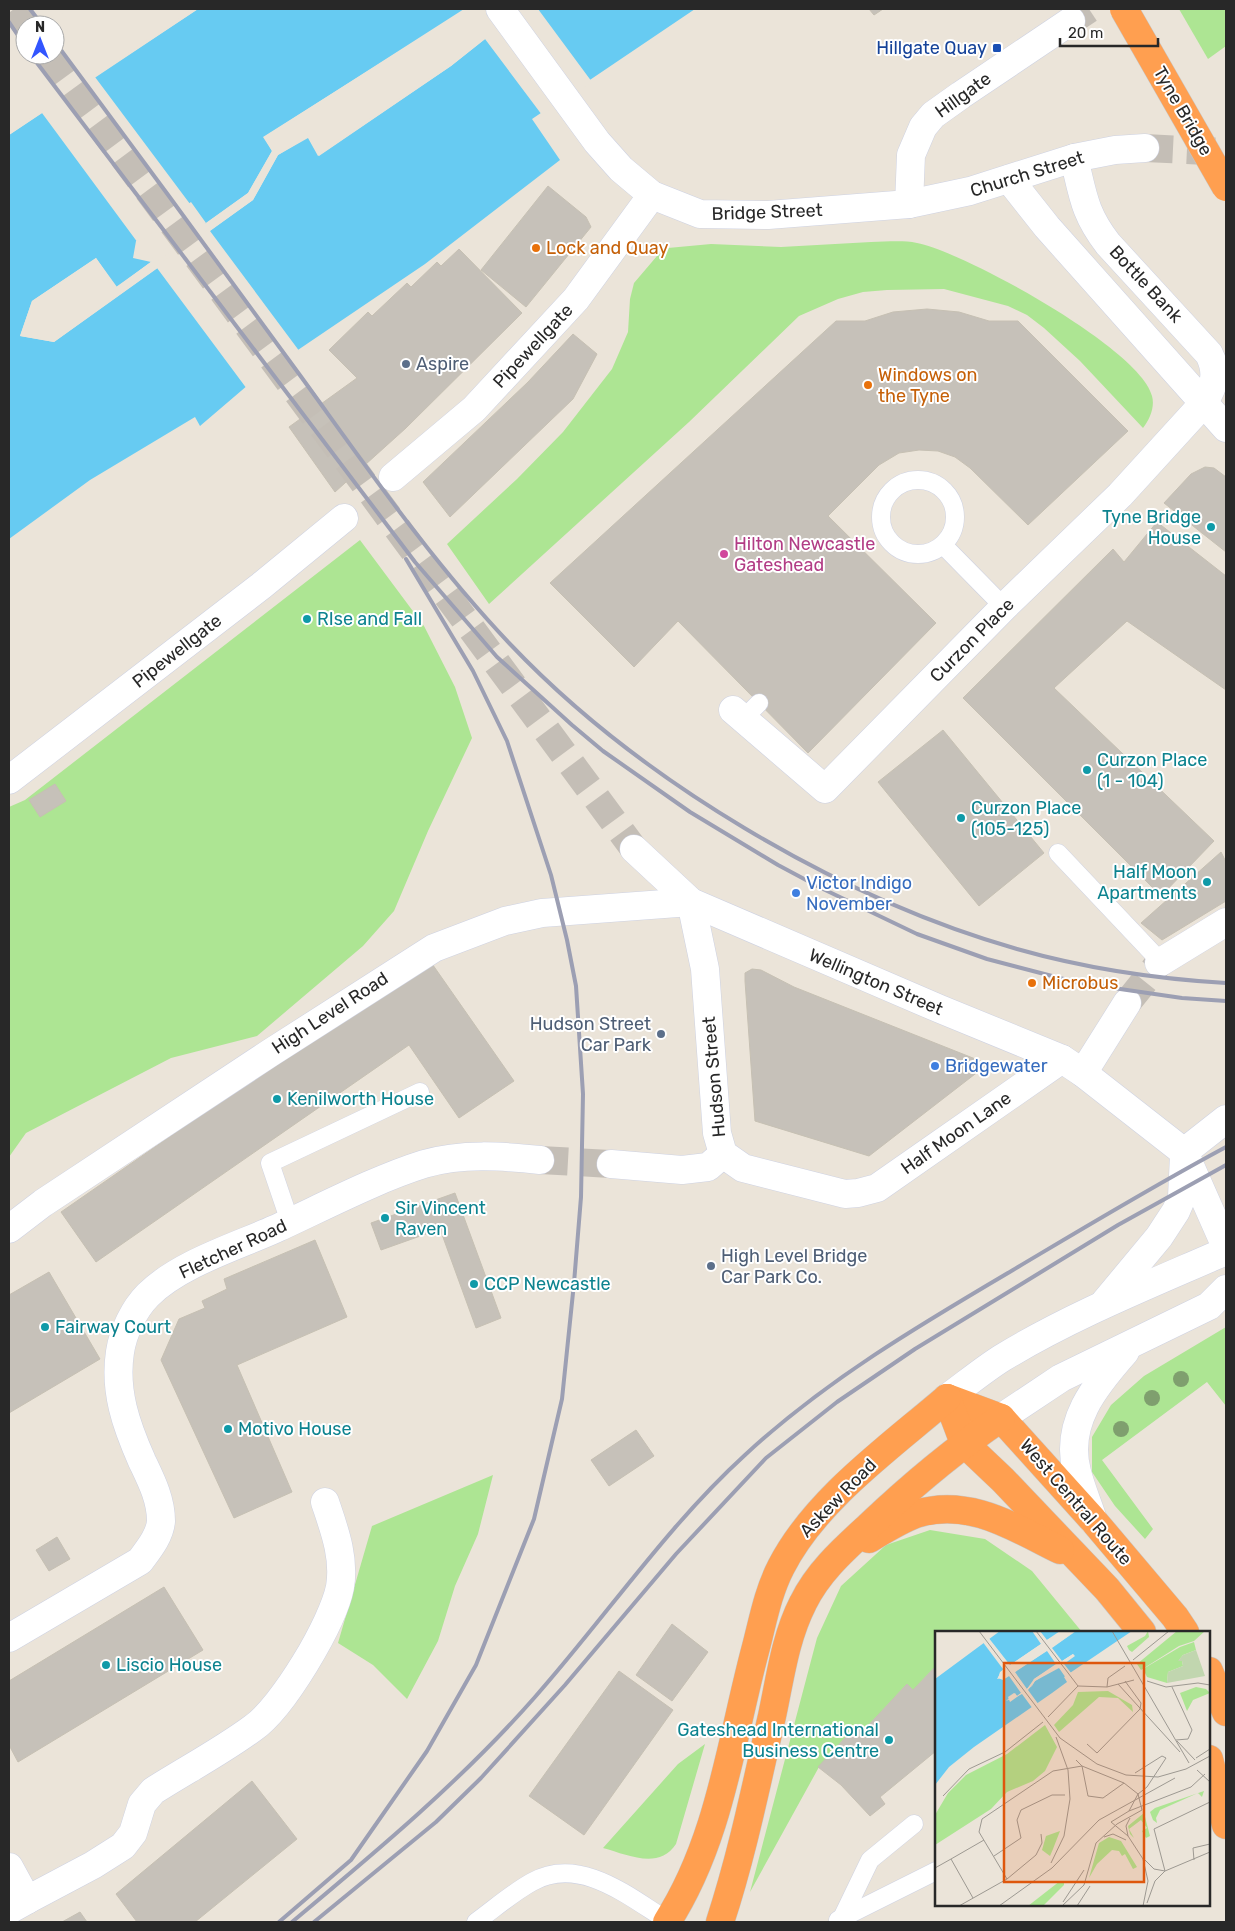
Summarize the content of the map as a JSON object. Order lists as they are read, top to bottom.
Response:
{
  "streets": {
    "highway": ["Tyne Bridge", "Askew Road", "West Central Route"],
    "street": [
      "Hillgate",
      "Church Street",
      "Bridge Street",
      "Bottle Bank",
      "Pipewellgate",
      "Curzon Place",
      "Wellington Street",
      "High Level Road",
      "Hudson Street",
      "Half Moon Lane",
      "Fletcher Road"
    ]
  },
  "crossings": [
    ["Hillgate", "Church Street"],
    ["Hillgate", "Bridge Street"],
    ["Church Street", "Bridge Street"],
    ["Church Street", "Bottle Bank"],
    ["Bridge Street", "Pipewellgate"],
    ["Bottle Bank", "Curzon Place"],
    ["Wellington Street", "High Level Road"],
    ["Wellington Street", "Hudson Street"],
    ["Wellington Street", "Half Moon Lane"],
    ["High Level Road", "Hudson Street"],
    ["Hudson Street", "Half Moon Lane"],
    ["Askew Road", "West Central Route"]
  ],
  "places": {
    "transit": ["Hillgate Quay"],
    "other": [
      "Lock and Quay",
      "Aspire",
      "Windows on the Tyne",
      "Tyne Bridge House",
      "Hilton Newcastle Gateshead",
      "RIse and Fall",
      "Curzon Place (1 - 104)",
      "Curzon Place (105-125)",
      "Half Moon Apartments",
      "Victor Indigo November",
      "Microbus",
      "Hudson Street Car Park",
      "Bridgewater",
      "Kenilworth House",
      "Sir Vincent Raven",
      "High Level Bridge Car Park Co.",
      "CCP Newcastle",
      "Fairway Court",
      "Motivo House",
      "Liscio House",
      "Gateshead International Business Centre"
    ]
  },
  "scale_bar": "20 m",
  "north": "top"
}
